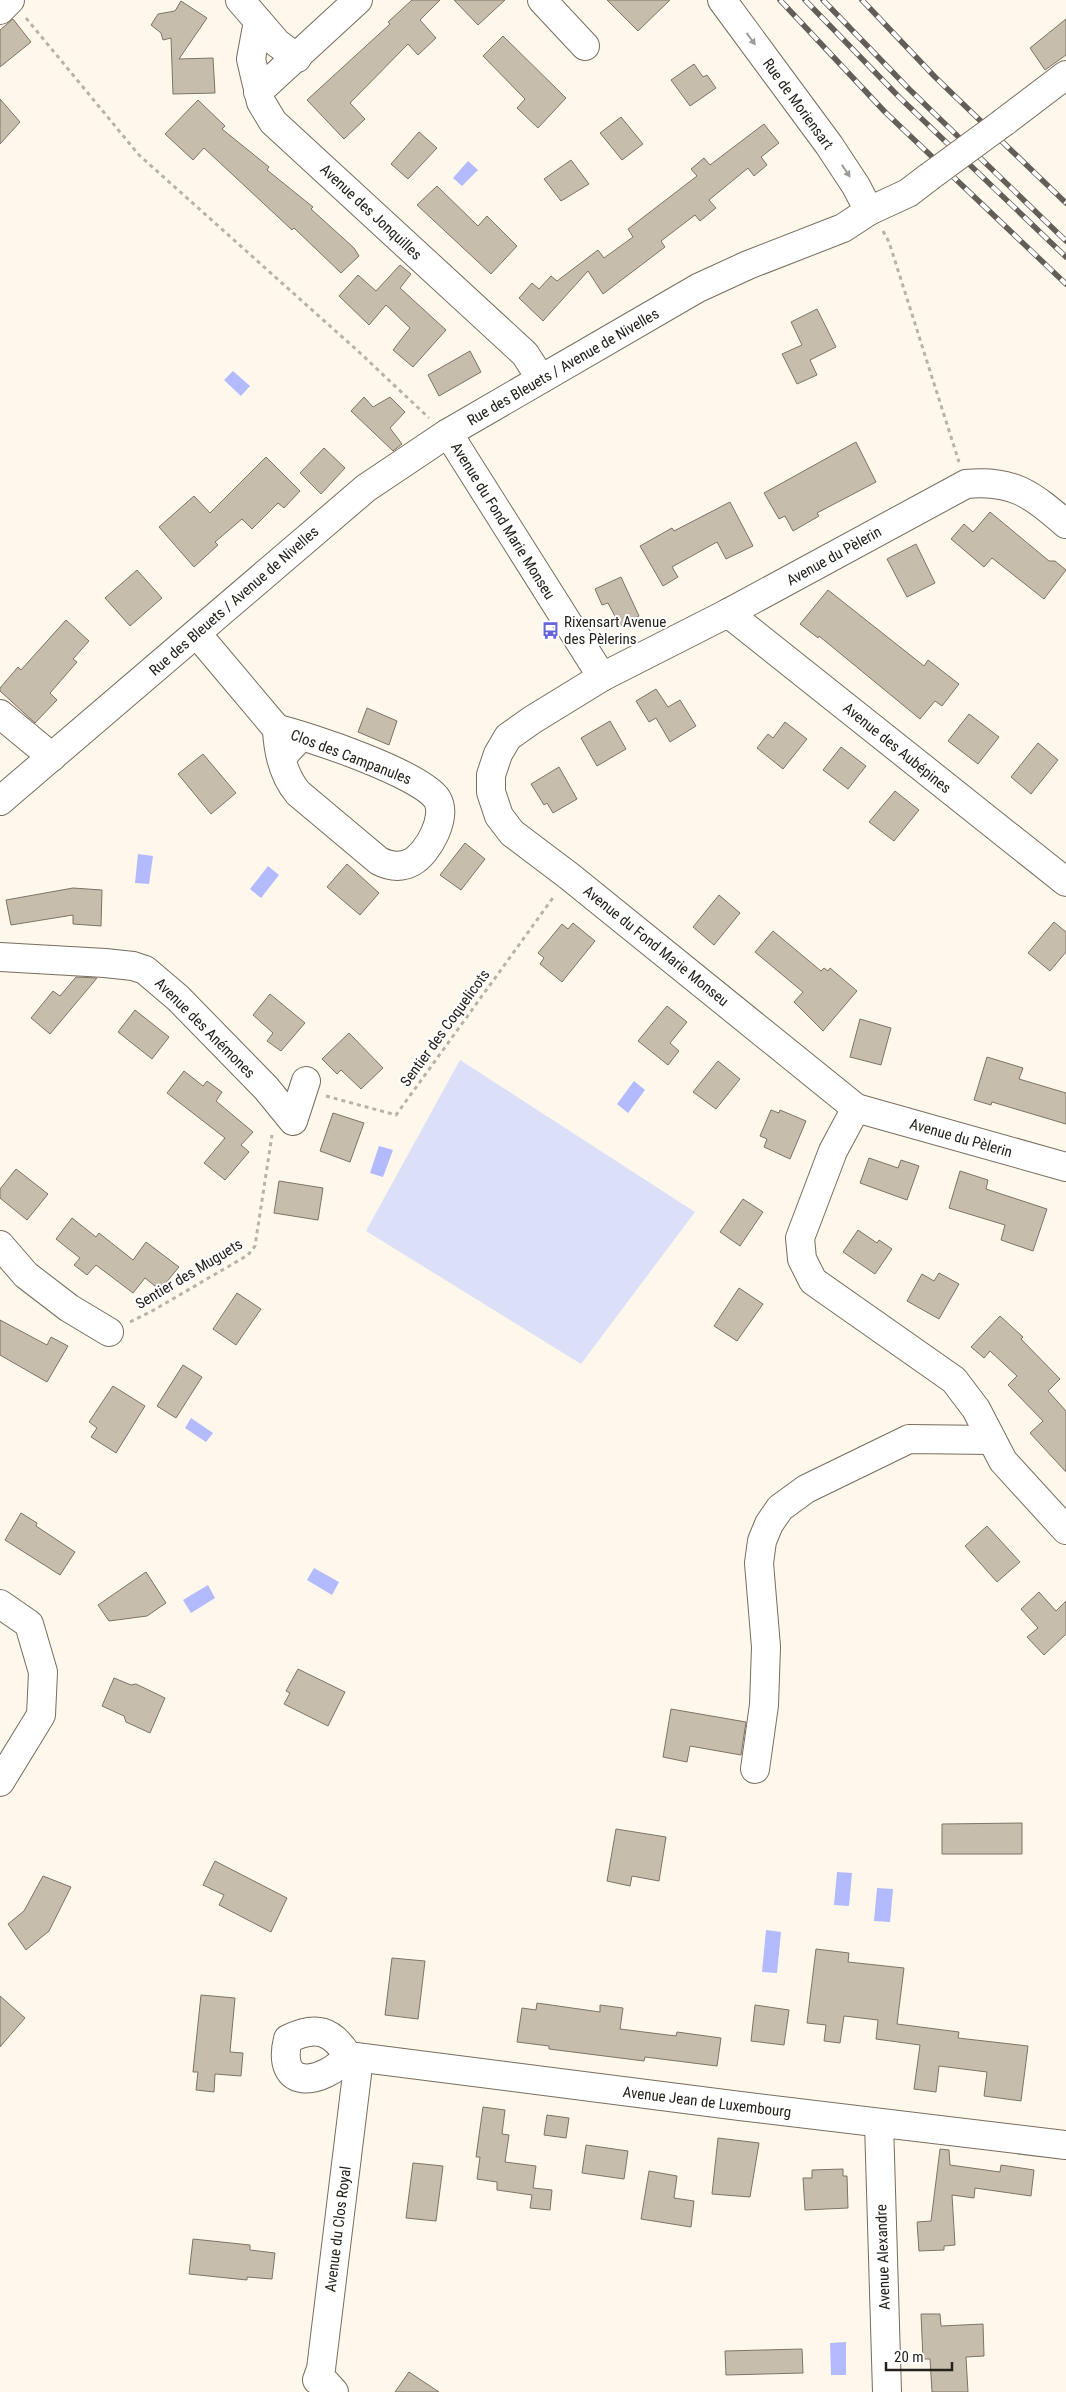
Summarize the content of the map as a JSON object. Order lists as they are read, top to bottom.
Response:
{
  "streets": {
    "street": [
      "Rue de Moriensart",
      "Avenue des Jonquilles",
      "Rue des Bleuets / Avenue de Nivelles",
      "Avenue du Fond Marie Monseu",
      "Avenue du Pèlerin",
      "Avenue des Aubépines",
      "Clos des Campanules",
      "Avenue des Anémones",
      "Avenue Jean de Luxembourg",
      "Avenue du Clos Royal",
      "Avenue Alexandre"
    ],
    "path": ["Sentier des Coquelicots", "Sentier des Muguets"]
  },
  "crossings": [
    ["Rue de Moriensart", "Rue des Bleuets / Avenue de Nivelles"],
    ["Avenue des Jonquilles", "Rue des Bleuets / Avenue de Nivelles"],
    ["Rue des Bleuets / Avenue de Nivelles", "Avenue du Fond Marie Monseu"],
    ["Rue des Bleuets / Avenue de Nivelles", "Clos des Campanules"],
    ["Avenue du Fond Marie Monseu", "Avenue du Pèlerin"],
    ["Avenue du Fond Marie Monseu", "Sentier des Coquelicots"],
    ["Avenue du Pèlerin", "Avenue des Aubépines"],
    ["Avenue des Anémones", "Sentier des Coquelicots"],
    ["Avenue des Anémones", "Sentier des Muguets"],
    ["Avenue Jean de Luxembourg", "Avenue du Clos Royal"],
    ["Avenue Jean de Luxembourg", "Avenue Alexandre"]
  ],
  "one_way": ["Rue de Moriensart"],
  "places": {
    "bus stop": ["Rixensart Avenue des Pèlerins"]
  },
  "scale_bar": "20 m"
}
